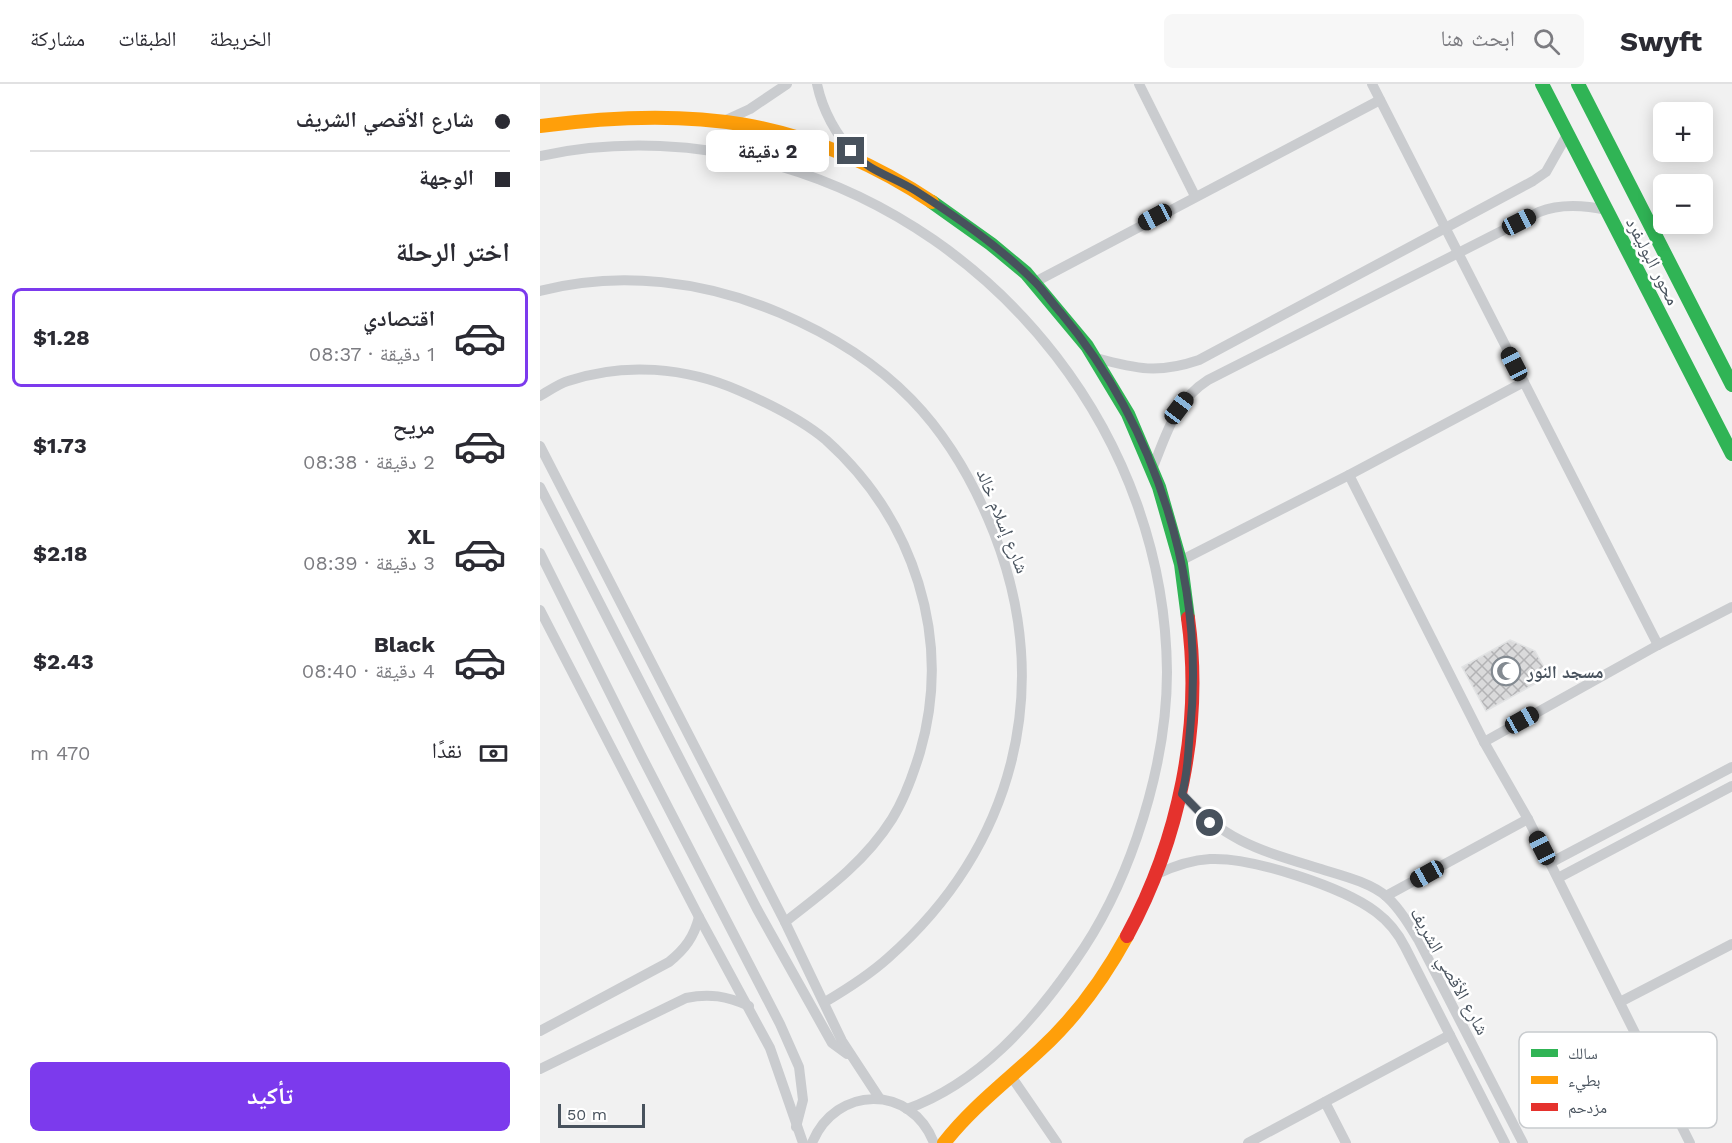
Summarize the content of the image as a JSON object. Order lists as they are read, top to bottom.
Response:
{
  "streets": {
    "street": ["محور البوليفرد", "شارع إسلام خالد", "شارع الأقصي الشريف"]
  },
  "places": {
    "mosque": ["مسجد النور"]
  },
  "legend": ["سالك", "بطيء", "مزدحم"],
  "scale_bar": "50 m",
  "page": {
    "header": "Swyft",
    "search": "ابحث هنا",
    "nav": ["الخريطة", "الطبقات", "مشاركة"],
    "banner": ["شارع الأقصي الشريف", "الوجهة"],
    "map_buttons": ["+", "−"],
    "bubble": "2 دقيقة",
    "heading": "اختر الرحلة",
    "list": [
      {
        "name": "اقتصادي",
        "note": "1 دقيقة · 08:37",
        "value": "$1.28"
      },
      {
        "name": "مريح",
        "note": "2 دقيقة · 08:38",
        "value": "$1.73"
      },
      {
        "name": "XL",
        "note": "3 دقيقة · 08:39",
        "value": "$2.18"
      },
      {
        "name": "Black",
        "note": "4 دقيقة · 08:40",
        "value": "$2.43"
      }
    ],
    "pay": ["نقدًا", "470 m"],
    "buttons": "تأكيد",
    "scale": "50 m"
  }
}
